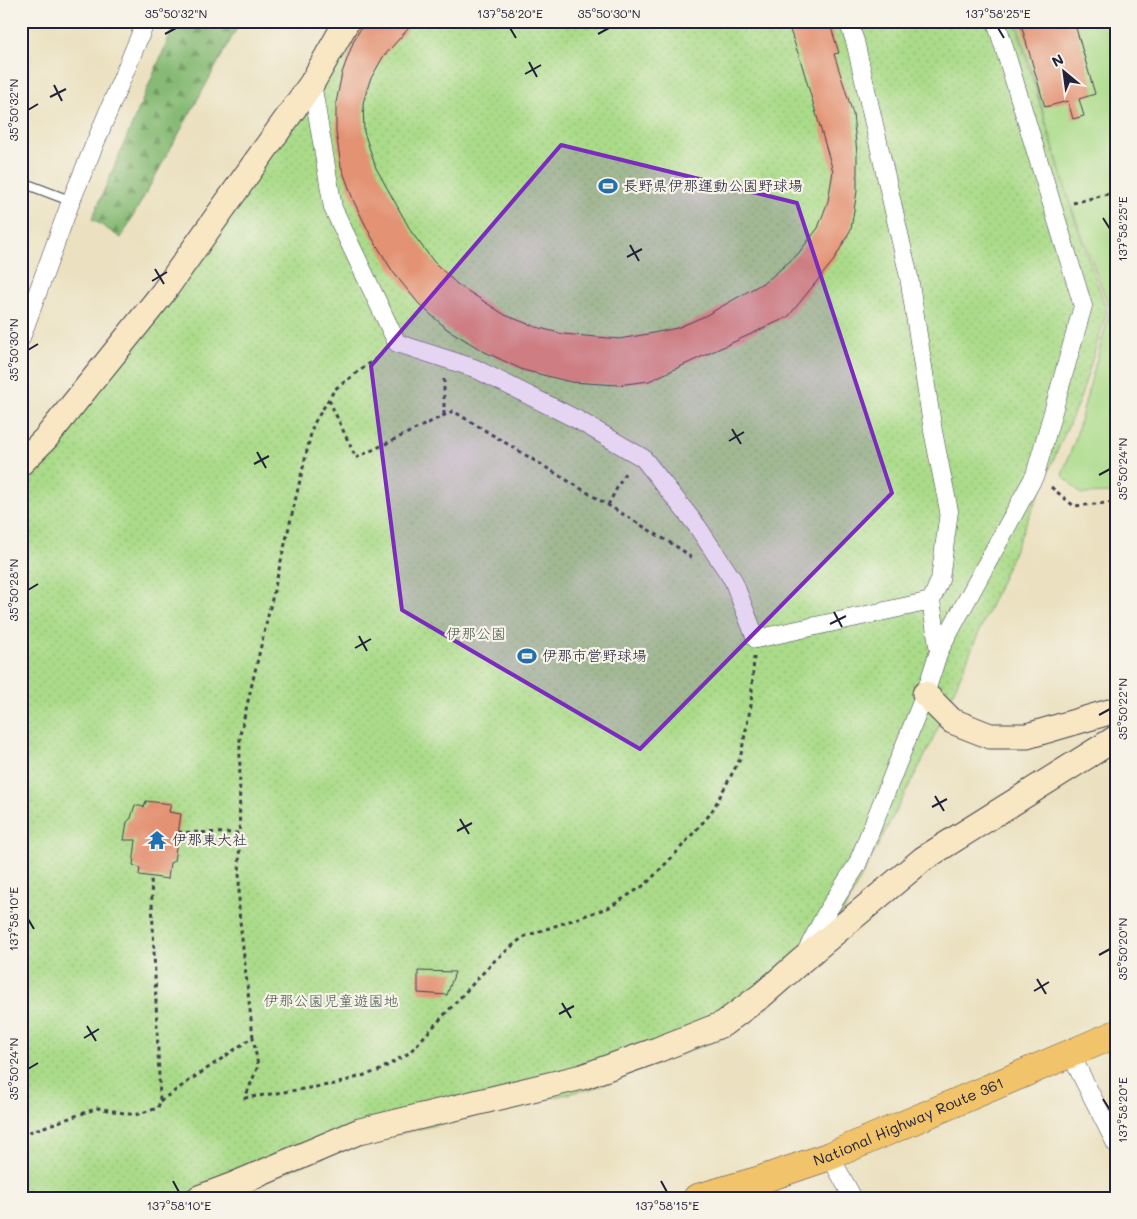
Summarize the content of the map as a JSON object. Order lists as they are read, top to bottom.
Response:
{
  "streets": {
    "highway": ["National Highway Route 361"]
  },
  "parks": ["伊那公園", "伊那公園児童遊園地"],
  "places": {
    "sports": ["長野県伊那運動公園野球場", "伊那市営野球場"],
    "temple": ["伊那東大社"]
  },
  "north": "top left",
  "coordinates": [
    "35°50'32\"N",
    "137°58'20\"E",
    "35°50'30\"N",
    "137°58'25\"E",
    "35°50'24\"N",
    "35°50'28\"N",
    "35°50'22\"N",
    "137°58'10\"E",
    "35°50'20\"N",
    "137°58'15\"E"
  ]
}
